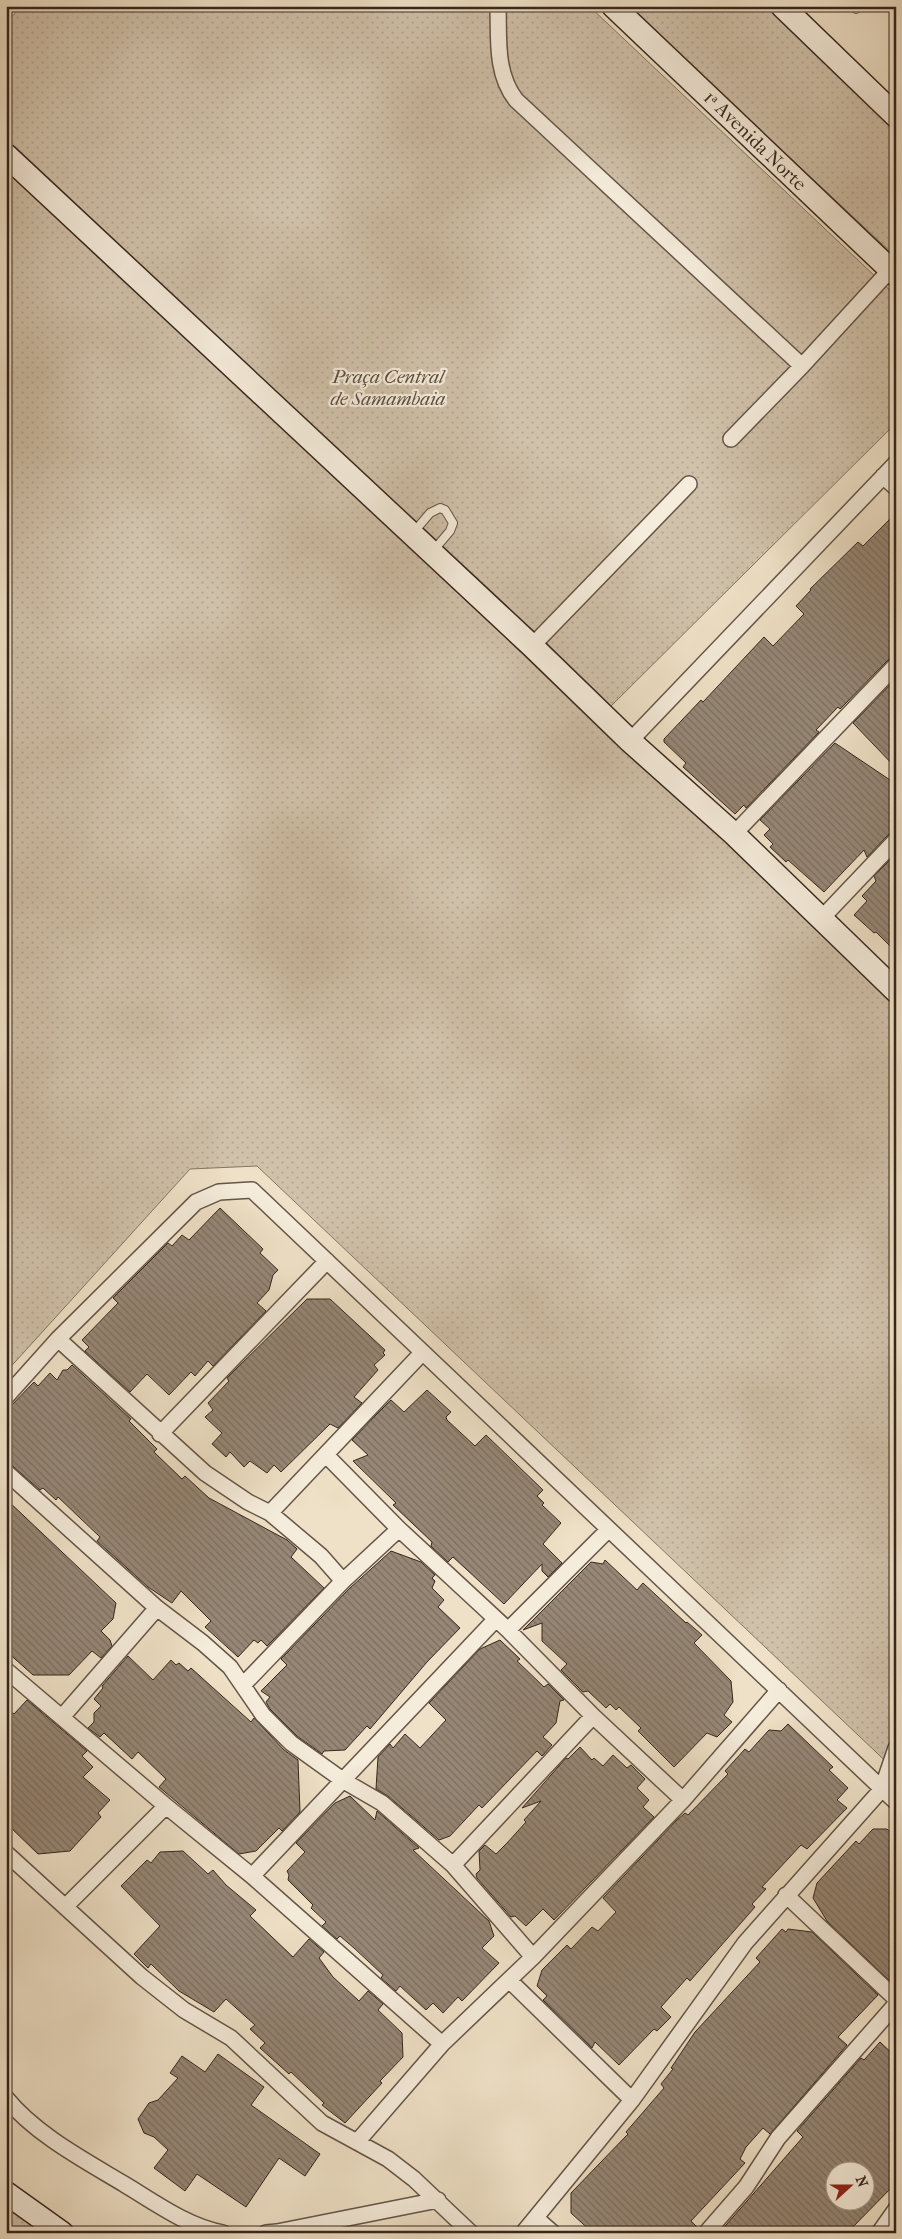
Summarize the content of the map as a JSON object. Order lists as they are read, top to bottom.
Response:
{
  "streets": {
    "street": ["1ᵃ Avenida Norte"]
  },
  "parks": ["Praça Central de Samambaia"],
  "north": "right"
}
